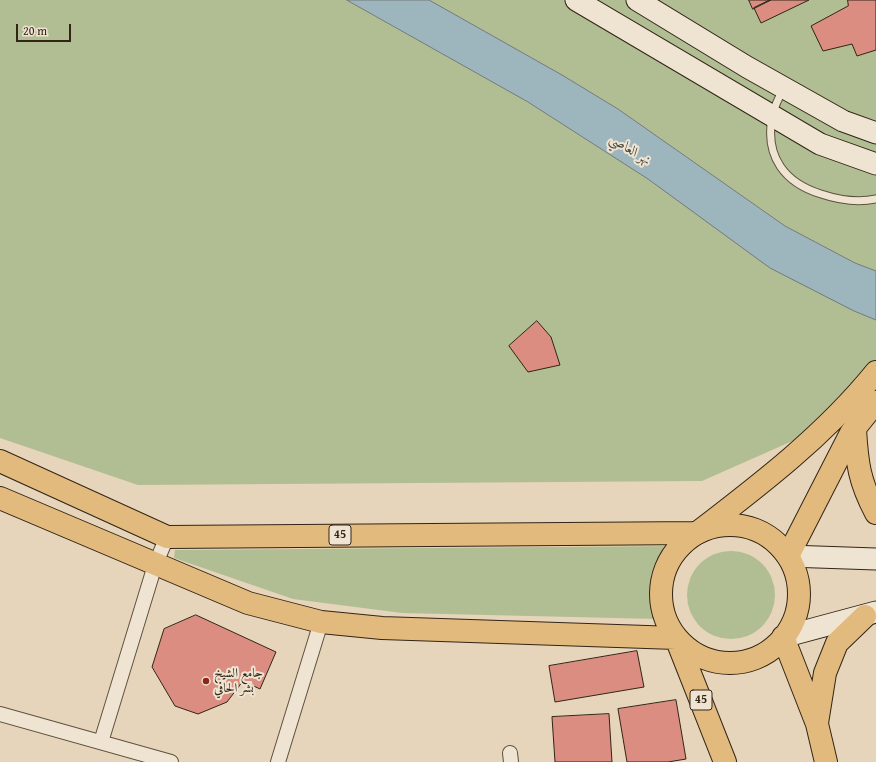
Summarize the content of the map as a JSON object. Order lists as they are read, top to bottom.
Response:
{
  "streets": {
    "main road": ["45"]
  },
  "water": ["نهر العاصي"],
  "places": ["جامع الشيخ بشر الحافي"],
  "scale_bar": "20 m"
}
